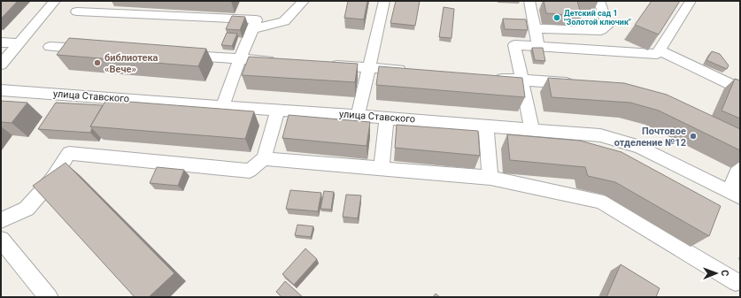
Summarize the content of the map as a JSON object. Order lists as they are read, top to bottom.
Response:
{
  "streets": {
    "street": ["улица Ставского"]
  },
  "places": ["Детский сад 1 \"Золотой ключик\"", "библиотека «Вече»", "Почтовое отделение №12"],
  "north": "right"
}
